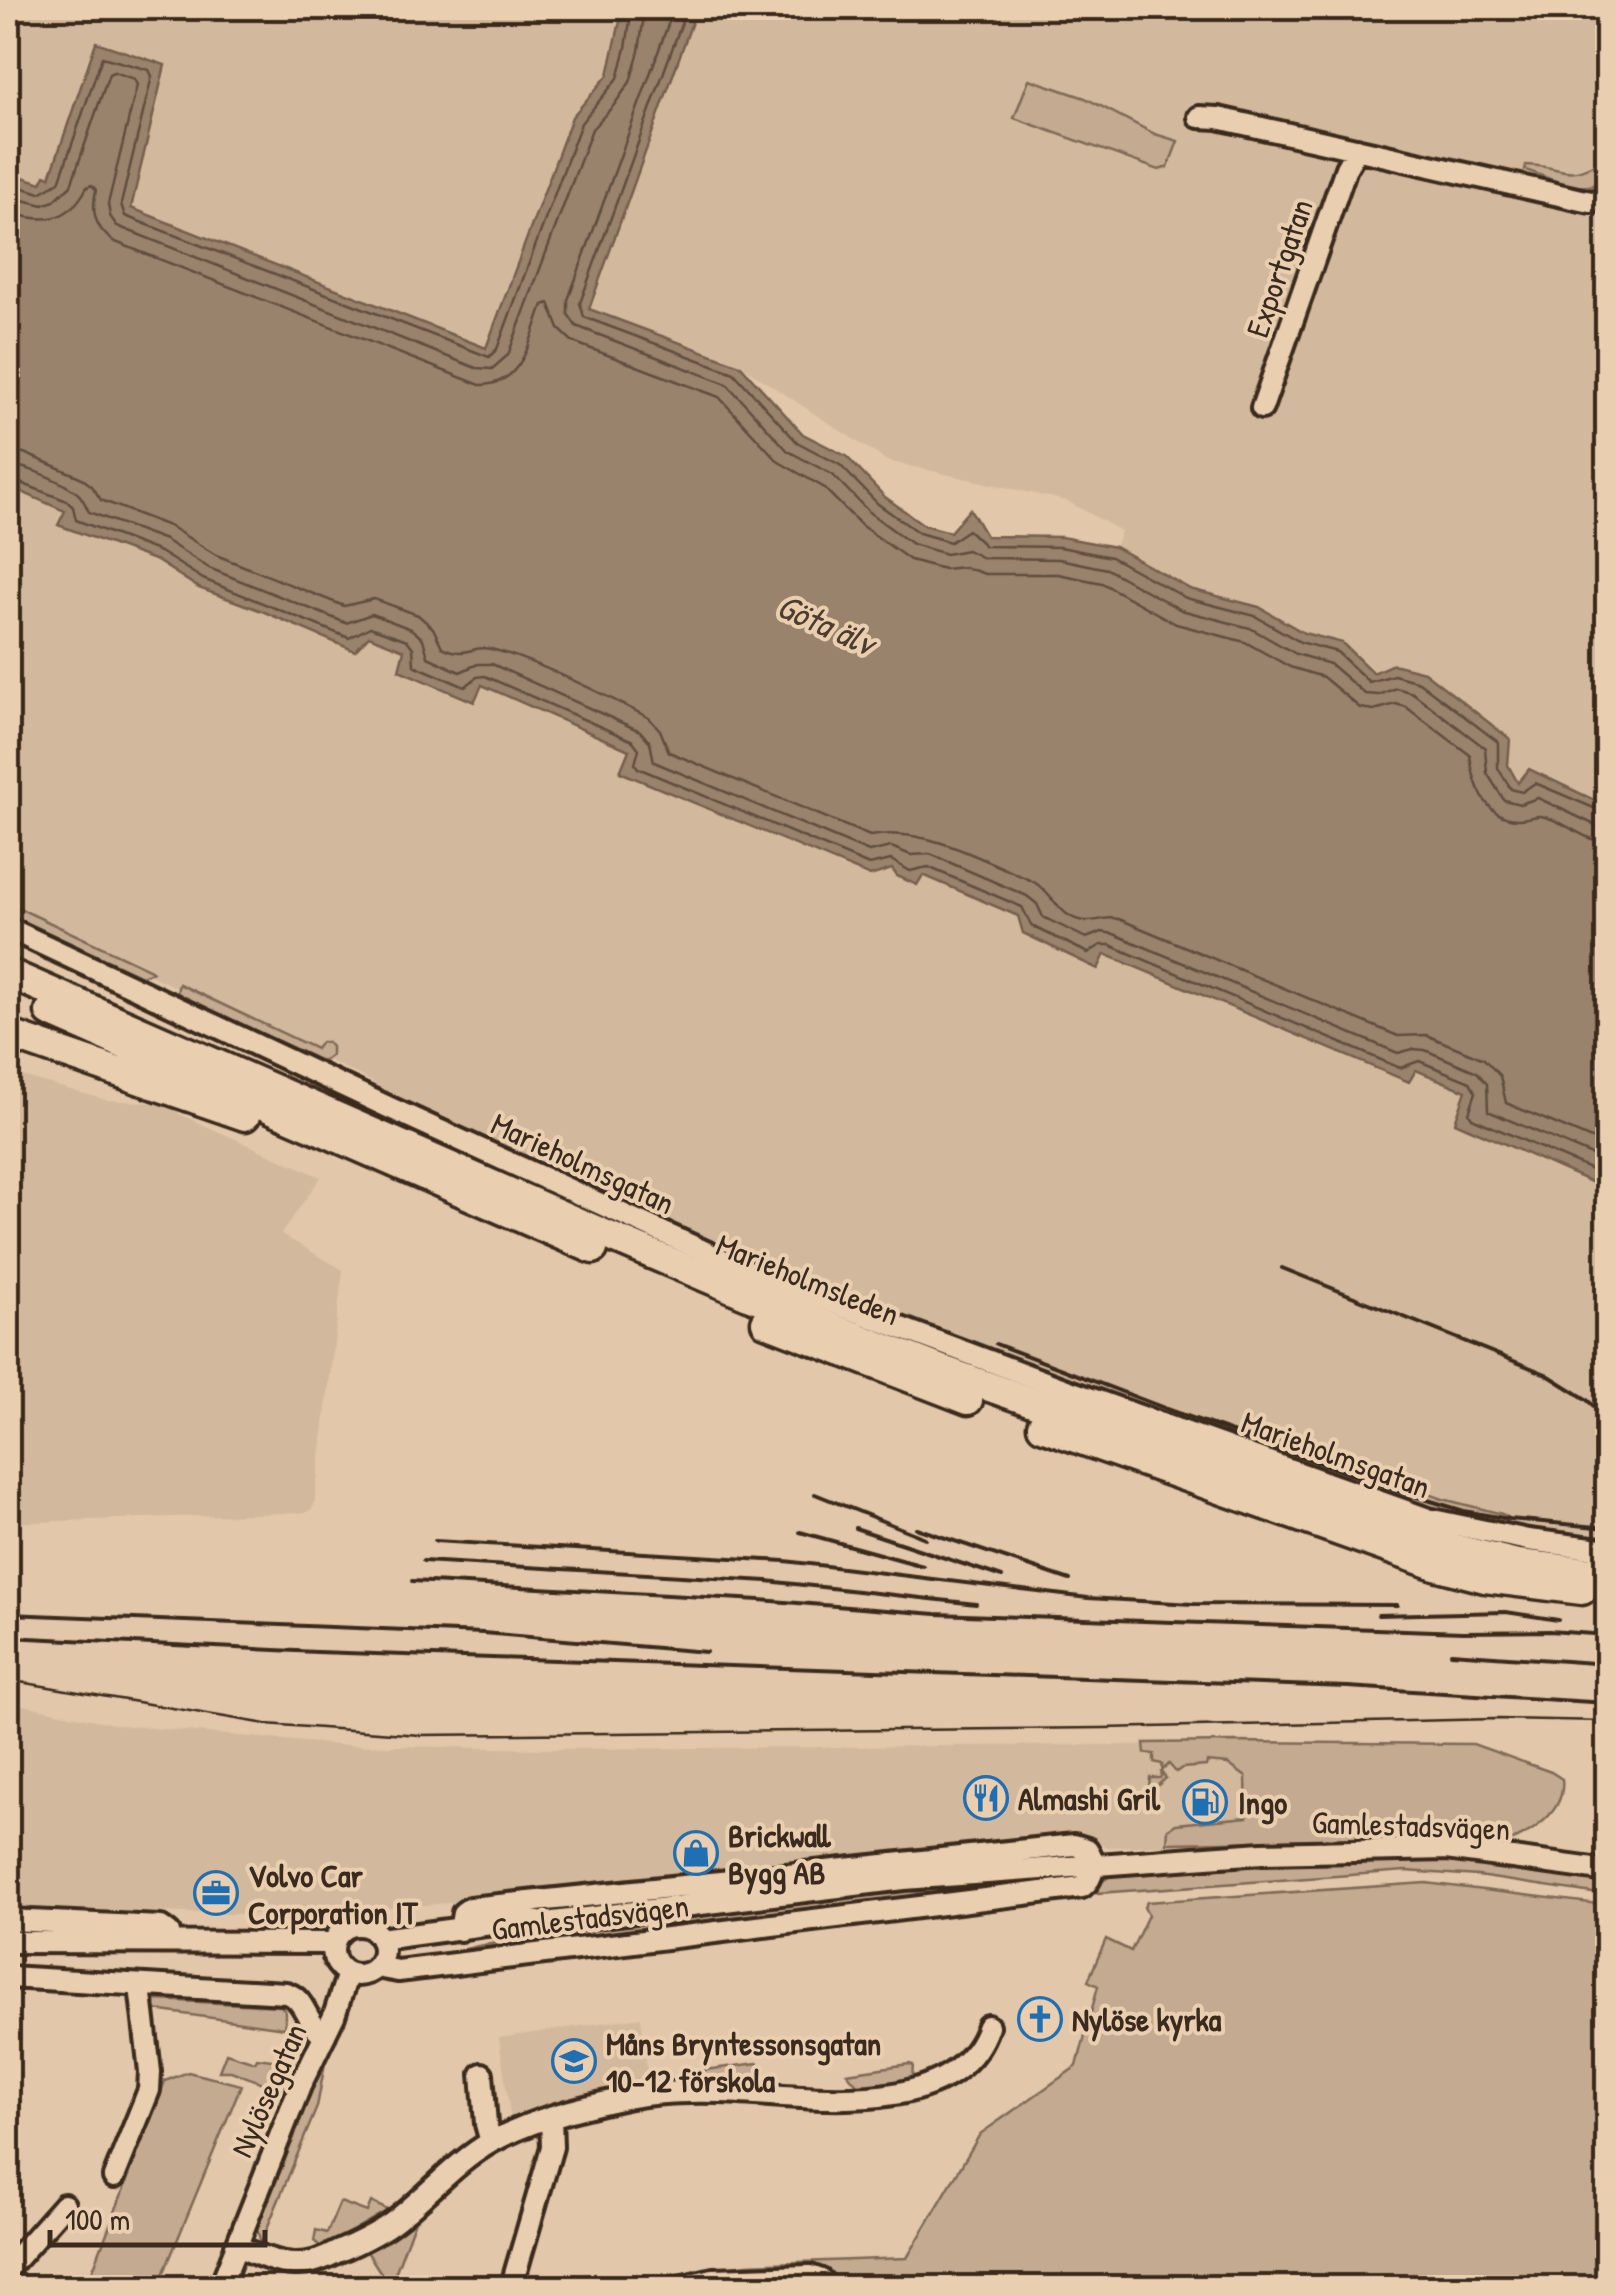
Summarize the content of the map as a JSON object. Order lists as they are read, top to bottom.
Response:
{
  "streets": {
    "highway": ["Marieholmsleden"],
    "street": [
      "Exportgatan",
      "Marieholmsgatan",
      "Gamlestadsvägen",
      "Nylösegatan"
    ]
  },
  "crossings": [
    ["Gamlestadsvägen", "Nylösegatan"]
  ],
  "water": ["Göta älv"],
  "places": {
    "restaurant": ["Almashi Gril"],
    "fuel station": ["Ingo"],
    "shop": ["Brickwall Bygg AB"],
    "office": ["Volvo Car Corporation IT"],
    "church": ["Nylöse kyrka"],
    "school or university": ["Måns Bryntessonsgatan 10-12 förskola"]
  },
  "scale_bar": "100 m"
}
